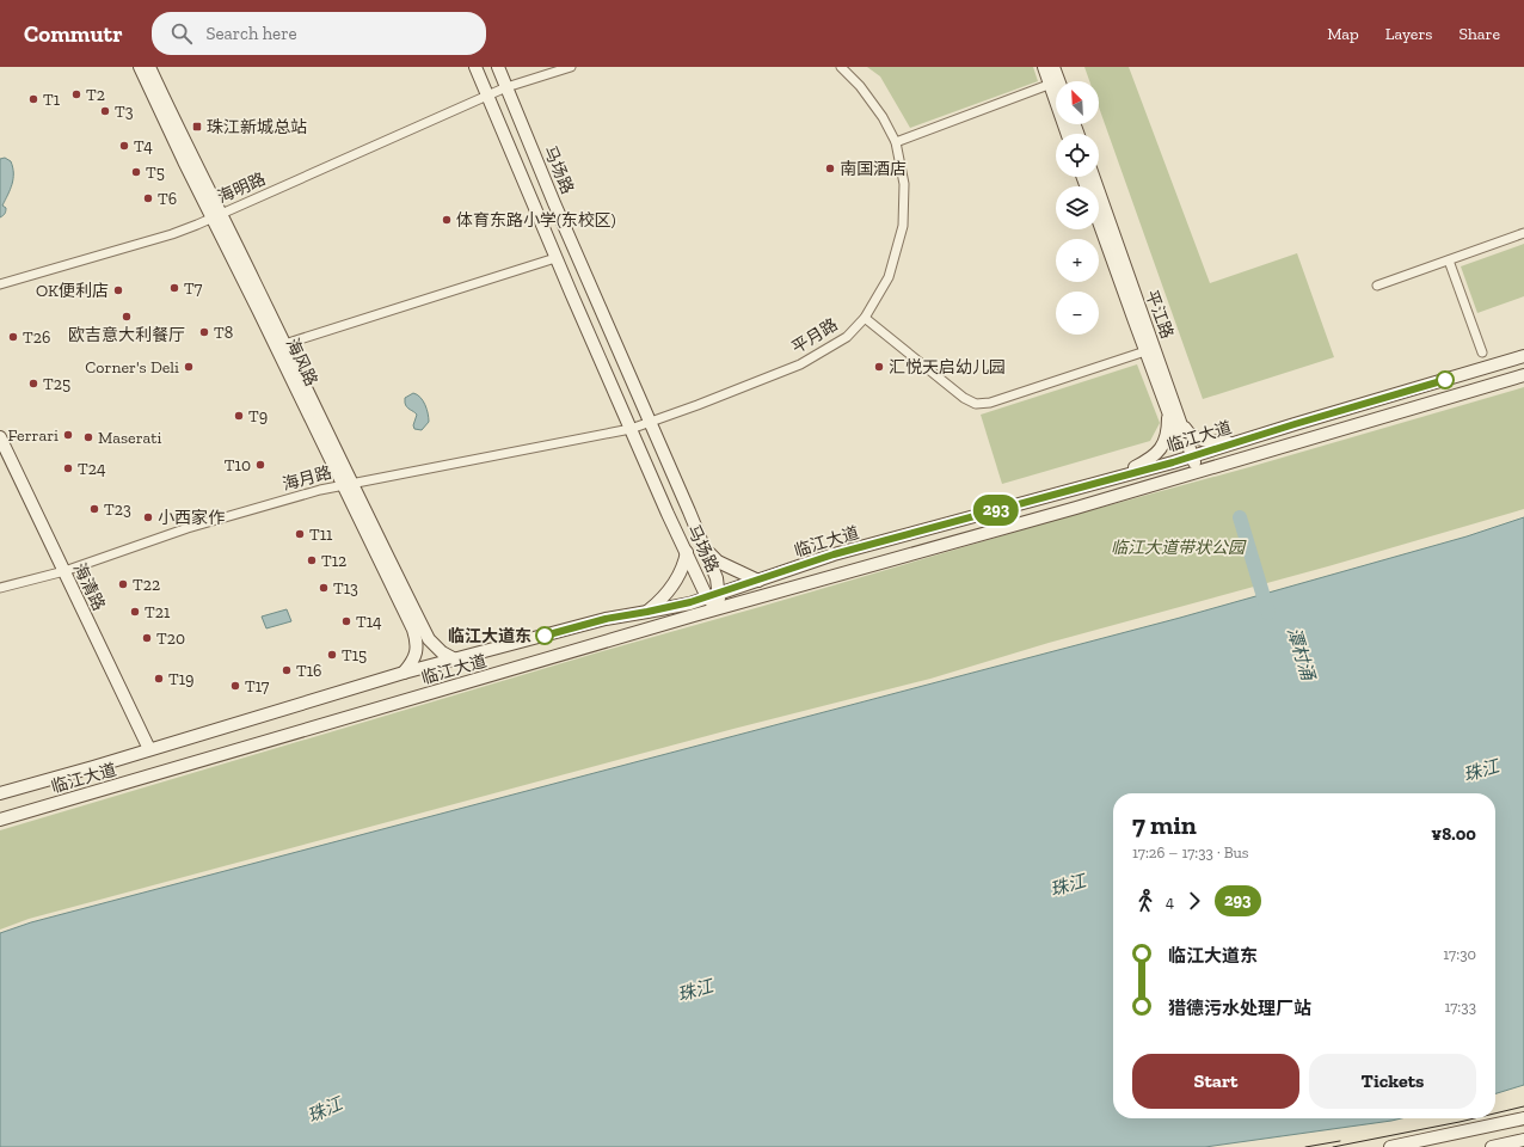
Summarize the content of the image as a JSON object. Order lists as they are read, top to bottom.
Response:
{
  "streets": {
    "main road": [
      "马场路",
      "平江路",
      "海风路",
      "临江大道",
      "海清路"
    ],
    "street": ["海明路", "平月路", "海月路"]
  },
  "crossings": [
    ["马场路", "海明路"],
    ["马场路", "平月路"],
    ["马场路", "临江大道"],
    ["马场路", "海月路"],
    ["海明路", "海风路"],
    ["平江路", "临江大道"],
    ["平月路", "海月路"],
    ["海风路", "临江大道"],
    ["海风路", "海月路"],
    ["临江大道", "海清路"],
    ["海月路", "海清路"]
  ],
  "water": ["潭村涌", "珠江"],
  "parks": ["临江大道带状公园"],
  "places": {
    "other": [
      "T2",
      "T1",
      "T3",
      "T4",
      "南国酒店",
      "T5",
      "T6",
      "体育东路小学(东校区)",
      "T7",
      "OK便利店",
      "欧吉意大利餐厅",
      "T8",
      "T26",
      "Corner's Deli",
      "汇悦天启幼儿园",
      "T25",
      "T9",
      "Ferrari",
      "Maserati",
      "T10",
      "T24",
      "T23",
      "小西家作",
      "T11",
      "T12",
      "T22",
      "T13",
      "T21",
      "T14",
      "临江大道东",
      "T20",
      "T15",
      "T16",
      "T19",
      "T17"
    ],
    "transit": ["珠江新城总站"]
  },
  "lines": ["bus line 293"],
  "north": "top left",
  "page": {
    "header": "Commutr",
    "search": "Search here",
    "nav": ["Map", "Layers", "Share"],
    "on_map": "293",
    "map_buttons": ["+", "−"],
    "heading": ["7 min", "17:26 – 17:33 · Bus", "¥8.00"],
    "legs": ["4", "293"],
    "list": [
      {
        "name": "临江大道东",
        "value": "17:30"
      },
      {
        "name": "猎德污水处理厂站",
        "value": "17:33"
      }
    ],
    "buttons": ["Start", "Tickets"]
  }
}
